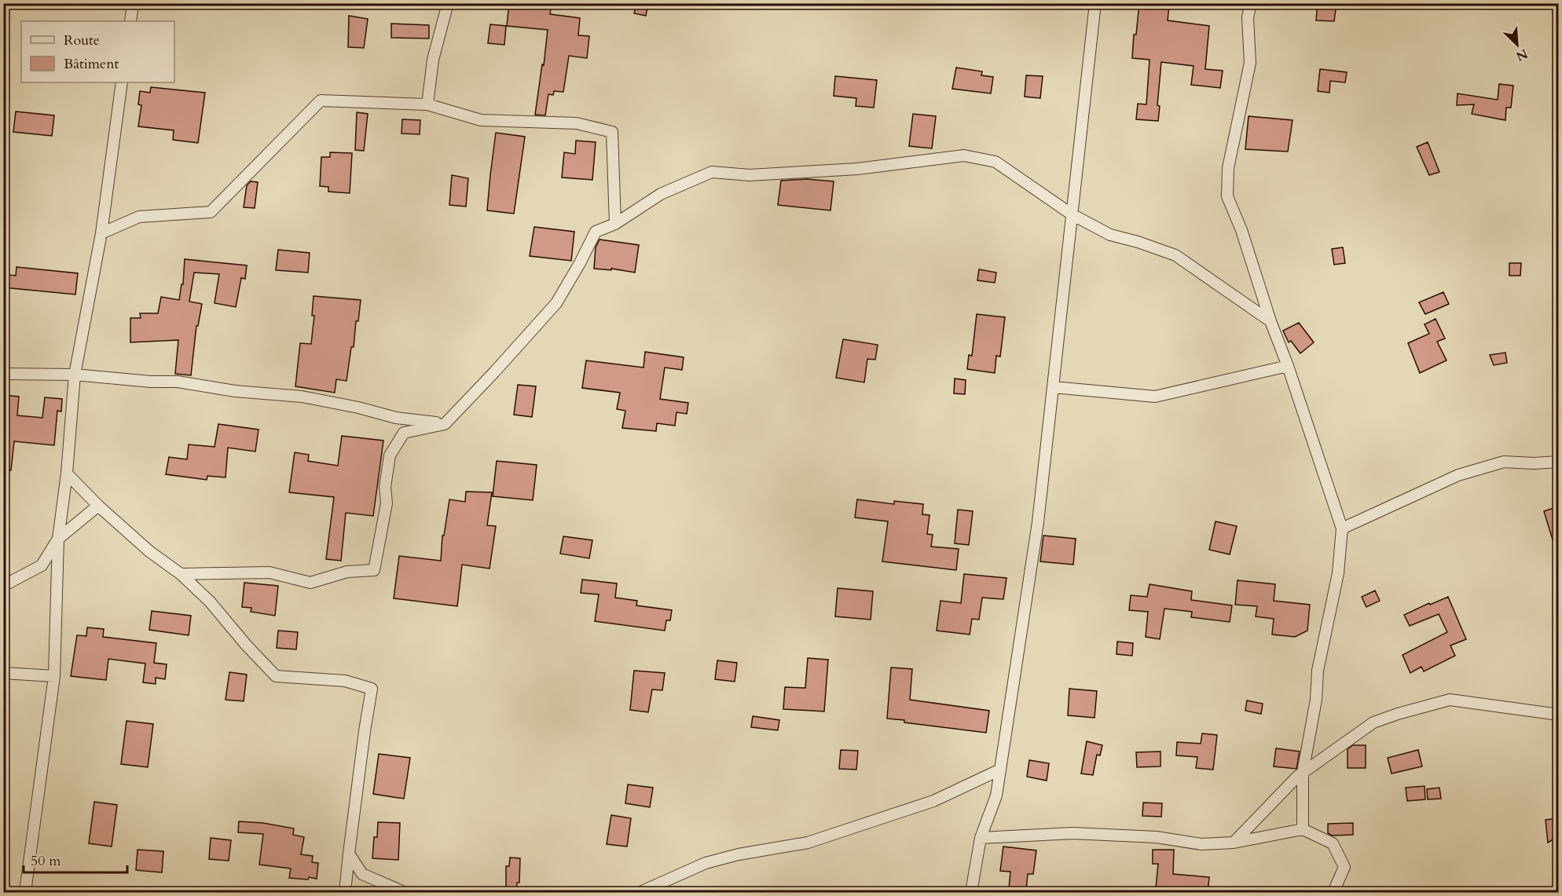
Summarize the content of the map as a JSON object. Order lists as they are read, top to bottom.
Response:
{
  "legend": ["Route", "Bâtiment"],
  "scale_bar": "50 m",
  "north": "bottom right"
}
